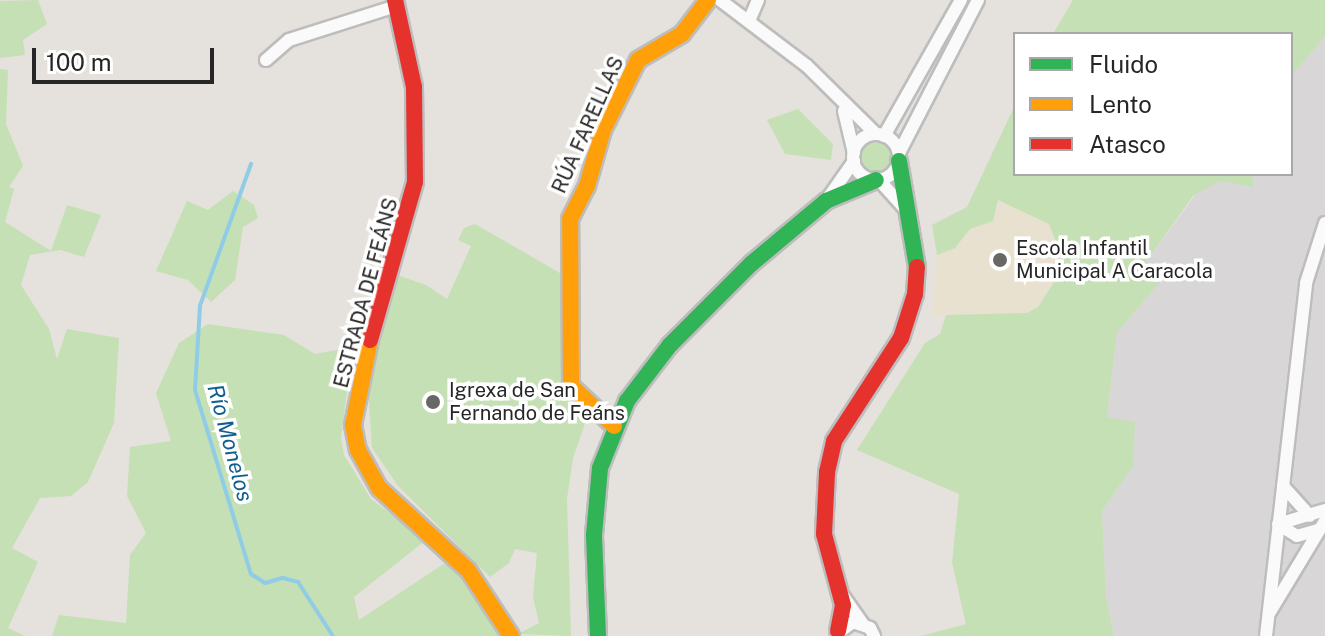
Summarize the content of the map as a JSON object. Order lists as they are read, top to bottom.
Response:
{
  "streets": {
    "street": ["RÚA FARELLAS", "ESTRADA DE FEÁNS"]
  },
  "water": ["Río Monelos"],
  "places": ["Escola Infantil Municipal A Caracola", "Igrexa de San Fernando de Feáns"],
  "legend": ["Fluido", "Lento", "Atasco"],
  "scale_bar": "100 m"
}
